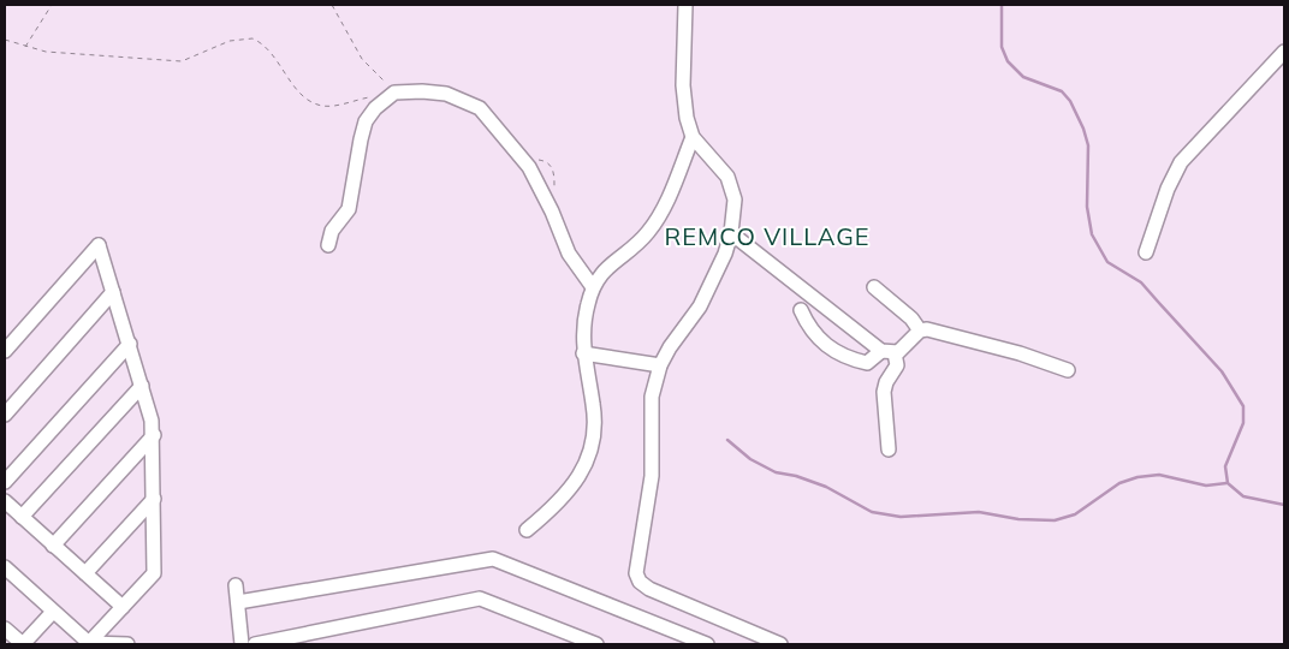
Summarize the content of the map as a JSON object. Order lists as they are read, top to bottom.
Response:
{
  "districts": ["REMCO VILLAGE"]
}
